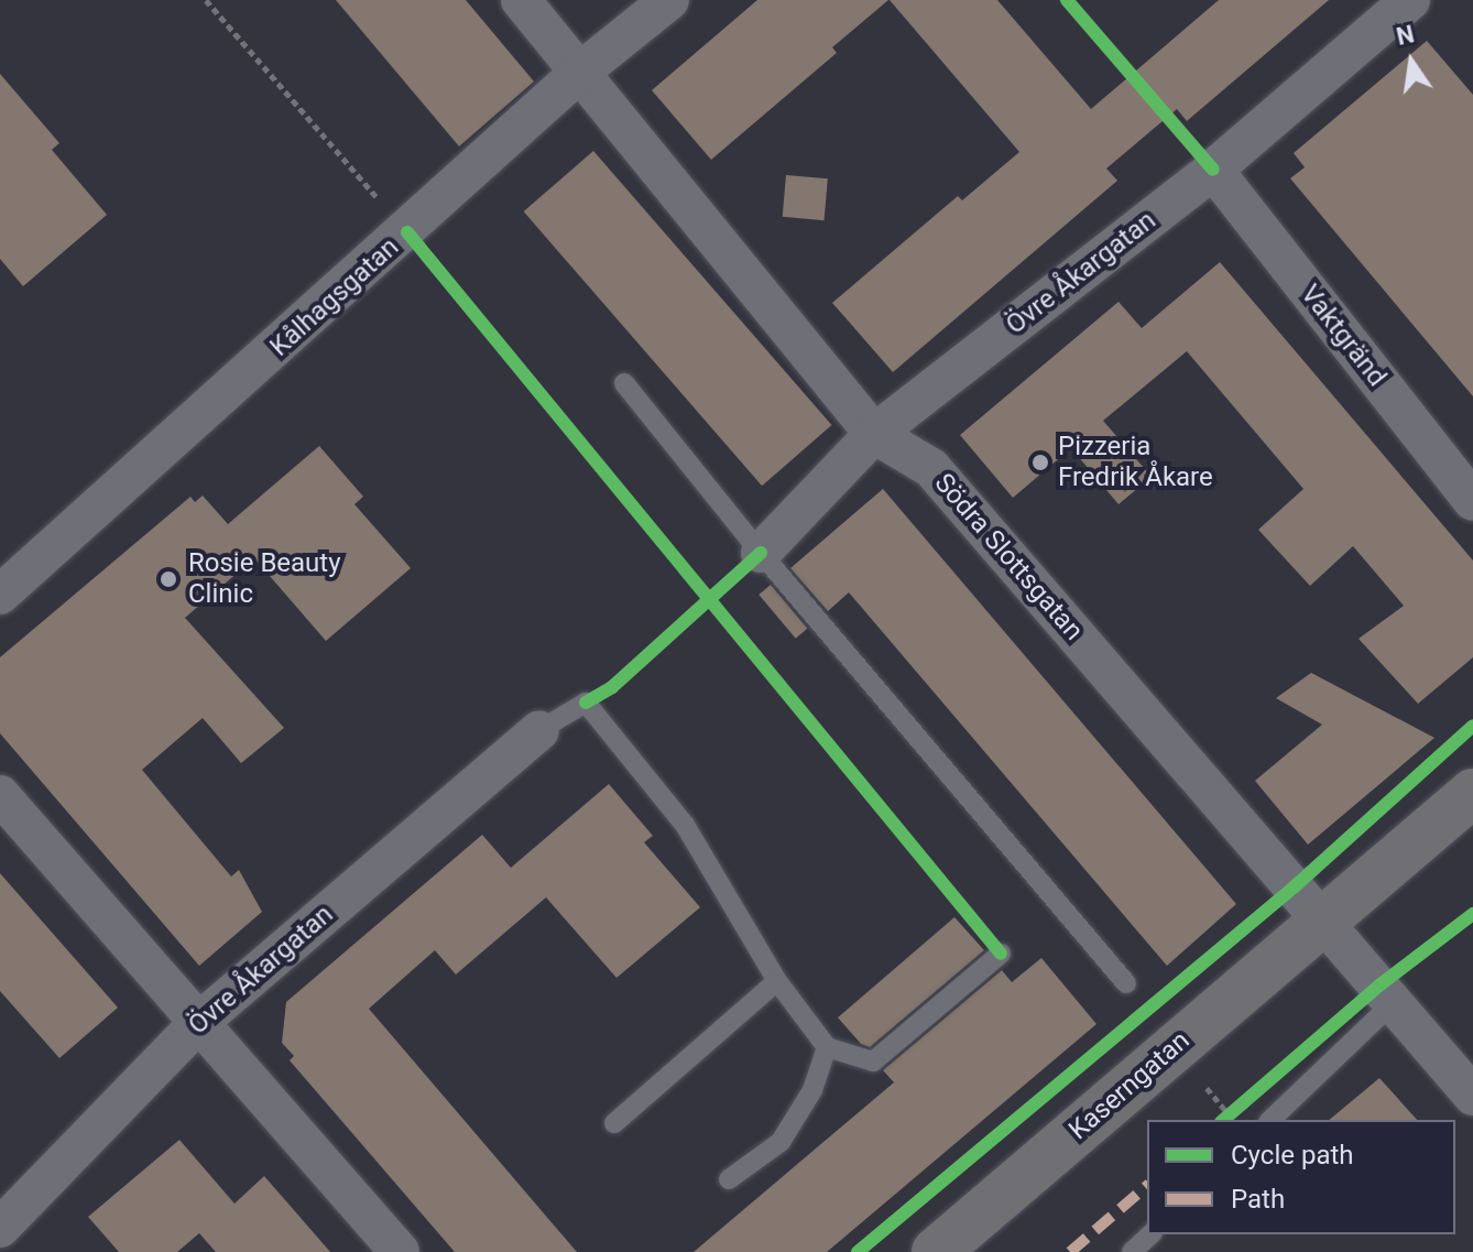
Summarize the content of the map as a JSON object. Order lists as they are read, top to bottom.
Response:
{
  "streets": {
    "main road": ["Kaserngatan"],
    "street": [
      "Övre Åkargatan",
      "Kålhagsgatan",
      "Vaktgränd",
      "Södra Slottsgatan"
    ]
  },
  "crossings": [
    ["Övre Åkargatan", "Vaktgränd"],
    ["Övre Åkargatan", "Södra Slottsgatan"],
    ["Kålhagsgatan", "Södra Slottsgatan"],
    ["Södra Slottsgatan", "Kaserngatan"]
  ],
  "places": ["Pizzeria Fredrik Åkare", "Rosie Beauty Clinic"],
  "legend": ["Cycle path", "Path"],
  "north": "top"
}
